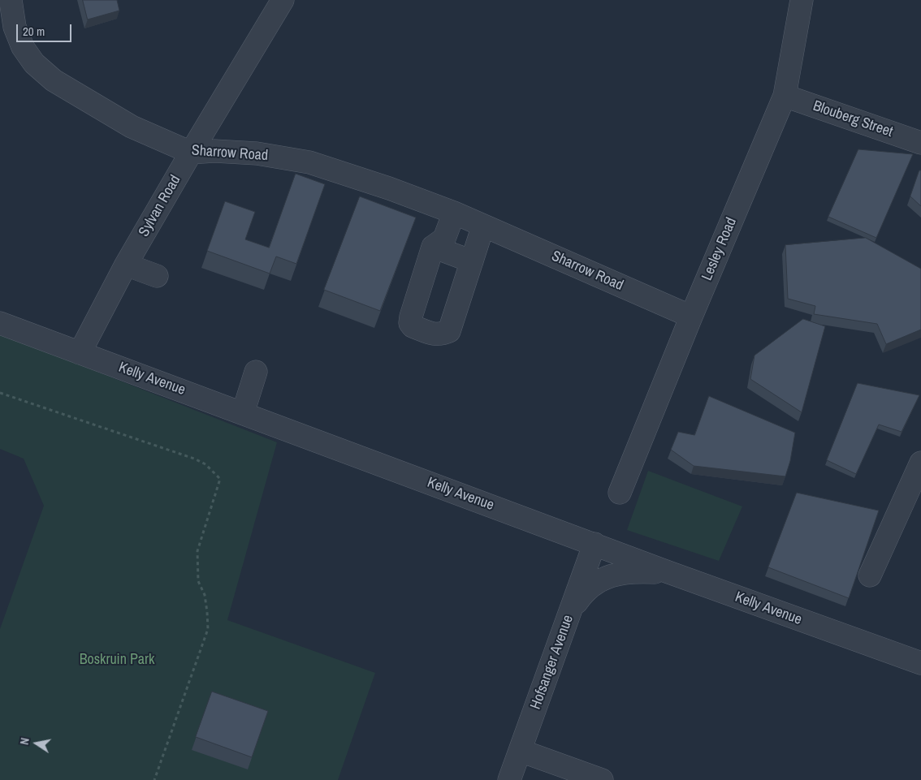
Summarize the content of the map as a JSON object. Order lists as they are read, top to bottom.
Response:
{
  "streets": {
    "street": [
      "Blouberg Street",
      "Sharrow Road",
      "Sylvan Road",
      "Lesley Road",
      "Kelly Avenue",
      "Hofsanger Avenue"
    ]
  },
  "crossings": [
    ["Blouberg Street", "Lesley Road"],
    ["Sharrow Road", "Sylvan Road"],
    ["Sharrow Road", "Lesley Road"],
    ["Sylvan Road", "Kelly Avenue"],
    ["Kelly Avenue", "Hofsanger Avenue"]
  ],
  "parks": ["Boskruin Park"],
  "scale_bar": "20 m",
  "north": "left"
}
